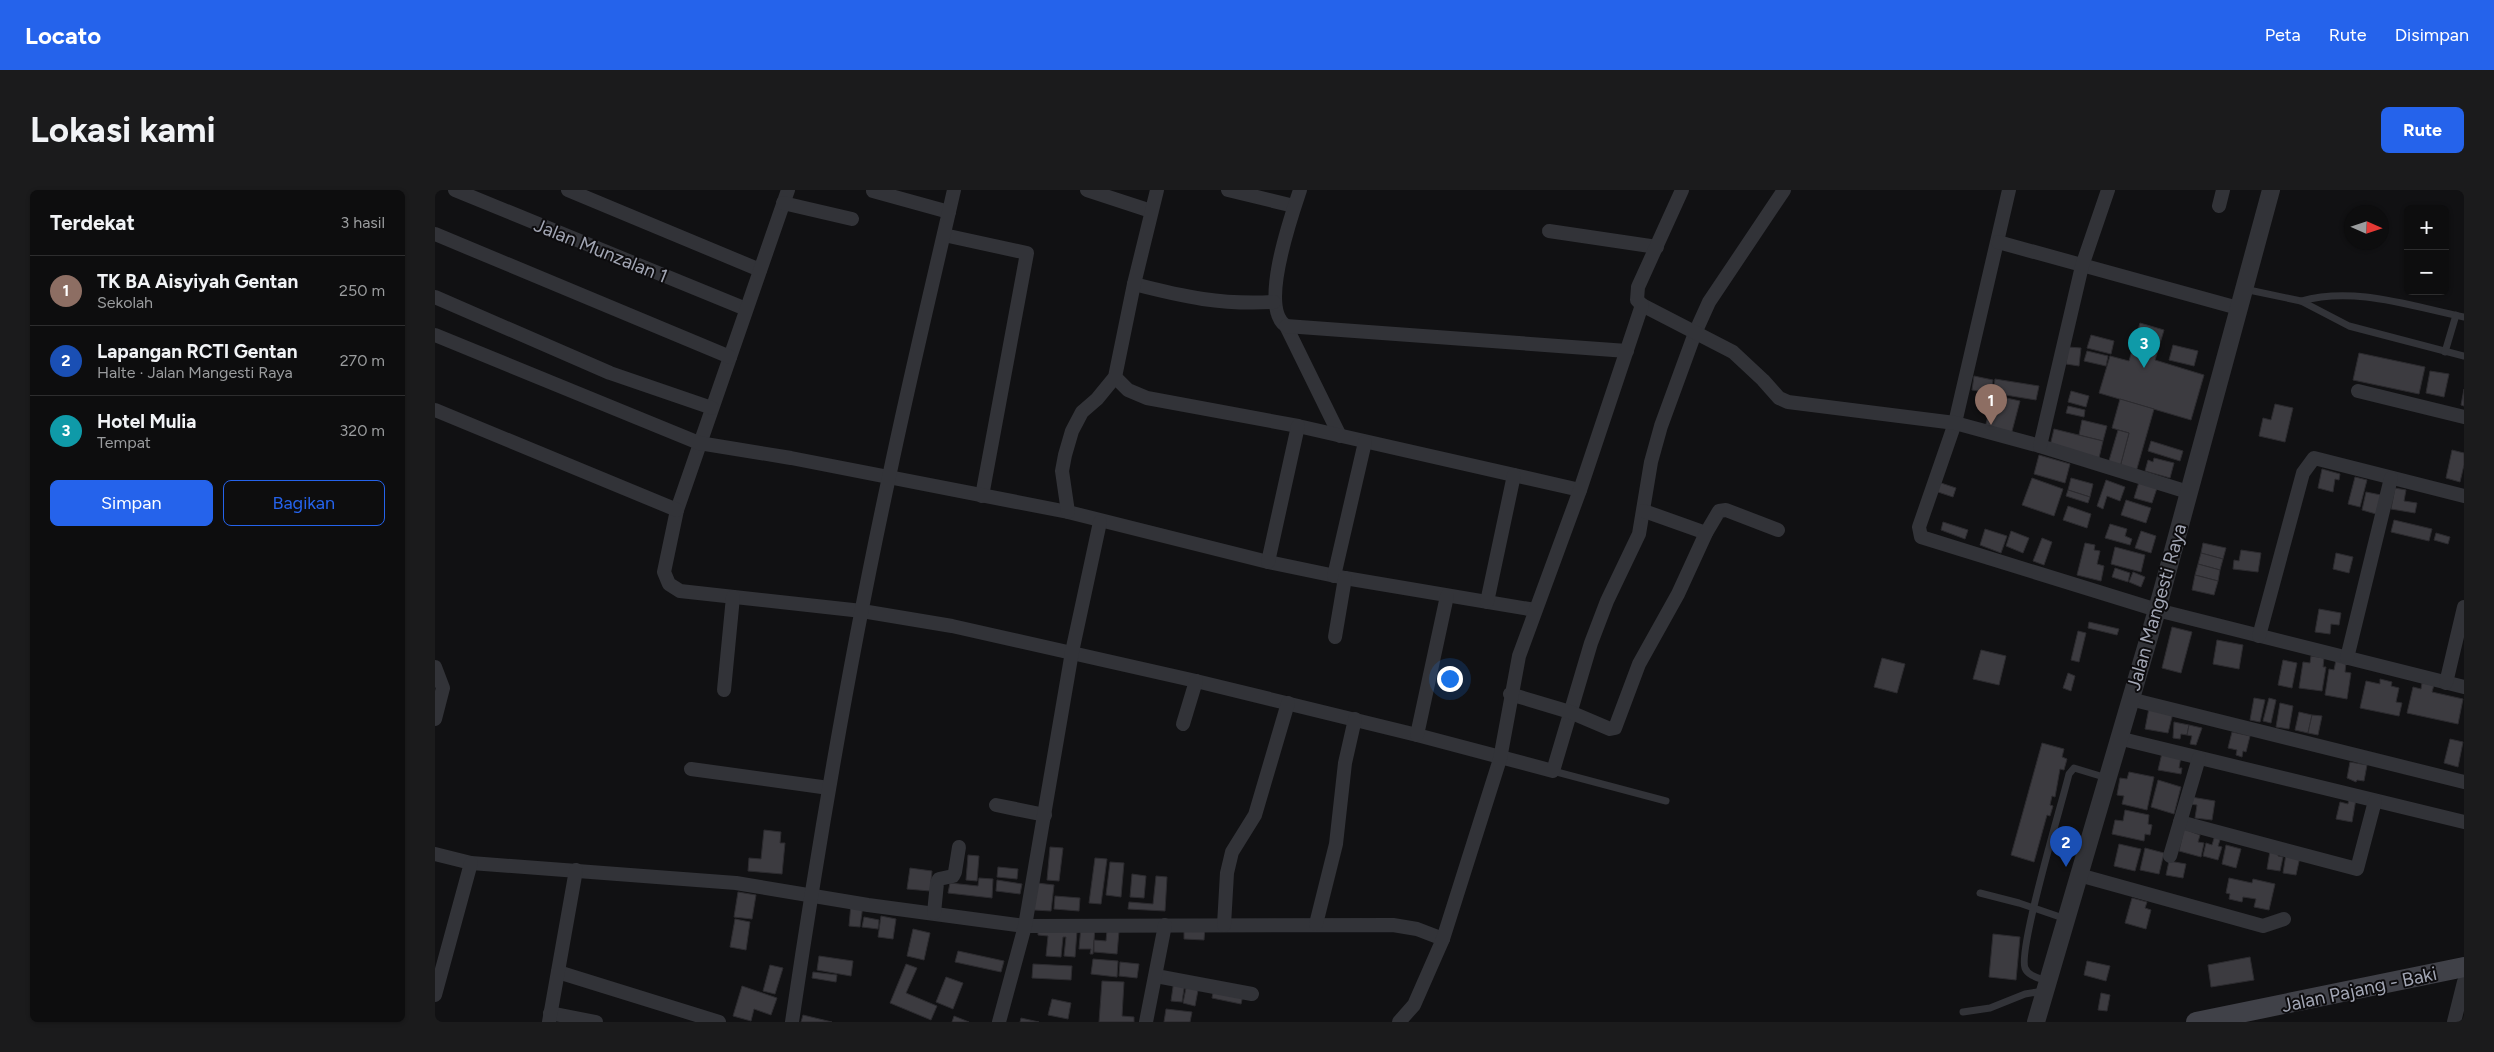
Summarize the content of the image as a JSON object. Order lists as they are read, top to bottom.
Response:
{
  "streets": {
    "main road": ["Jalan Pajang - Baki"],
    "street": ["Jalan Munzalan 1", "Jalan Mangesti Raya"]
  },
  "north": "right",
  "page": {
    "header": "Locato",
    "nav": ["Peta", "Rute", "Disimpan"],
    "buttons": [
      "Rute",
      ["Simpan", "Bagikan"]
    ],
    "title": "Lokasi kami",
    "heading": ["Terdekat", "3 hasil"],
    "map_buttons": ["+", "−"],
    "list": [
      {
        "mark": "1",
        "name": "TK BA Aisyiyah Gentan",
        "note": "Sekolah",
        "value": "250 m"
      },
      {
        "mark": "2",
        "name": "Lapangan RCTI Gentan",
        "note": "Halte · Jalan Mangesti Raya",
        "value": "270 m"
      },
      {
        "mark": "3",
        "name": "Hotel Mulia",
        "note": "Tempat",
        "value": "320 m"
      }
    ],
    "pins": ["3", "1", "2"]
  }
}
